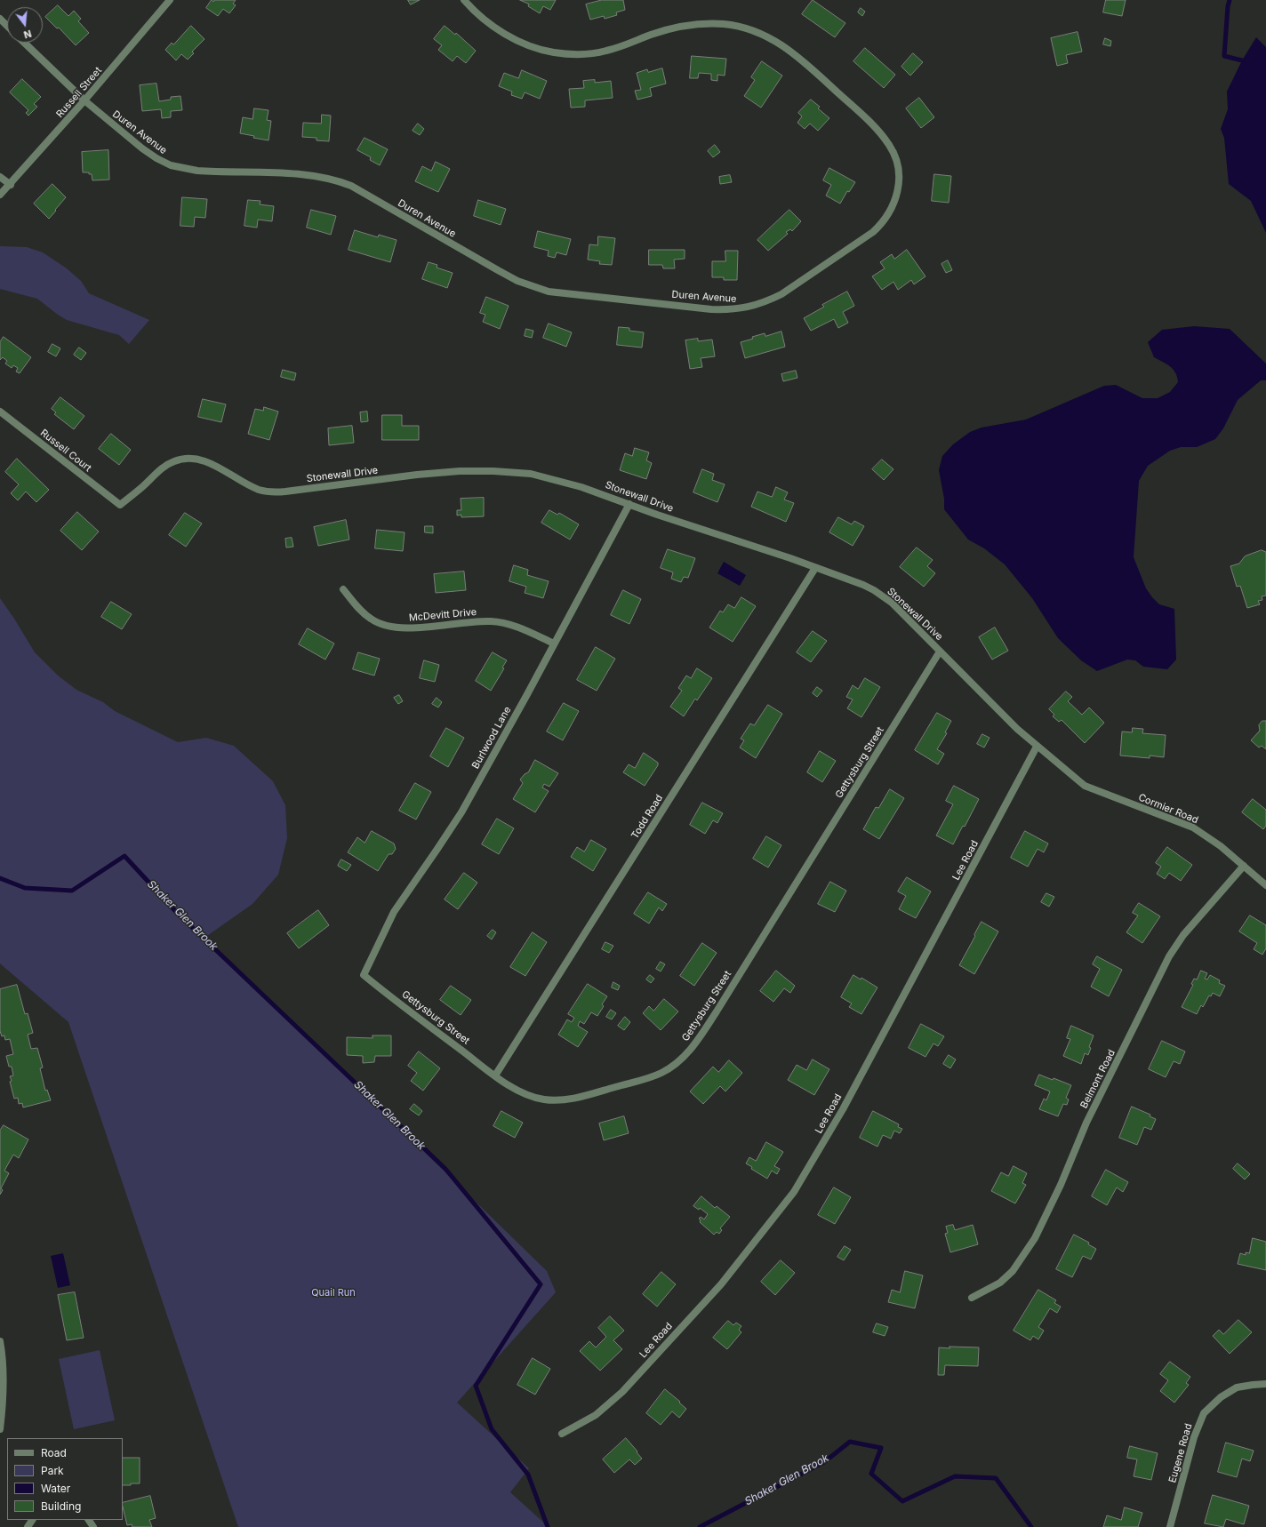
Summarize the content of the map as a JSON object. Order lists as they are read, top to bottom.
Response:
{
  "streets": {
    "street": [
      "Russell Street",
      "Duren Avenue",
      "Russell Court",
      "Stonewall Drive",
      "McDevitt Drive",
      "Burlwood Lane",
      "Gettysburg Street",
      "Cormier Road",
      "Todd Road",
      "Lee Road",
      "Belmont Road",
      "Eugene Road"
    ]
  },
  "crossings": [
    ["Russell Street", "Duren Avenue"],
    ["Russell Court", "Stonewall Drive"],
    ["Stonewall Drive", "Burlwood Lane"],
    ["Stonewall Drive", "Gettysburg Street"],
    ["Stonewall Drive", "Cormier Road"],
    ["Stonewall Drive", "Todd Road"],
    ["Stonewall Drive", "Lee Road"],
    ["McDevitt Drive", "Burlwood Lane"],
    ["Burlwood Lane", "Gettysburg Street"],
    ["Gettysburg Street", "Todd Road"],
    ["Cormier Road", "Belmont Road"]
  ],
  "water": ["Shaker Glen Brook"],
  "parks": ["Quail Run"],
  "legend": [
    "Road",
    "Park",
    "Water",
    "Building"
  ],
  "north": "bottom"
}
